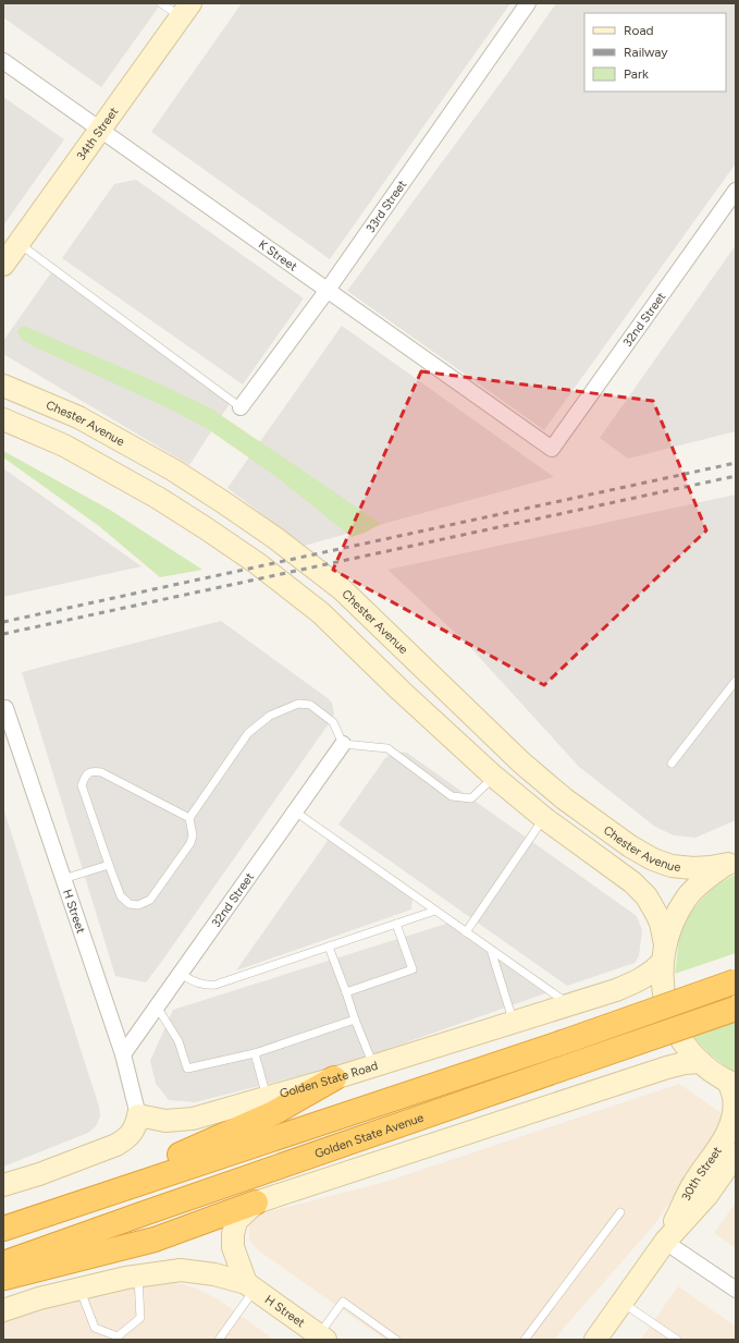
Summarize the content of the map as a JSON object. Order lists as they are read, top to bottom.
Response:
{
  "streets": {
    "highway": ["Golden State Avenue"],
    "main road": [
      "34th Street",
      "Chester Avenue",
      "H Street",
      "Golden State Road",
      "30th Street"
    ],
    "street": ["33rd Street", "K Street", "32nd Street"]
  },
  "crossings": [
    ["34th Street", "K Street"],
    ["33rd Street", "K Street"],
    ["K Street", "32nd Street"],
    ["32nd Street", "H Street"],
    ["H Street", "Golden State Road"]
  ],
  "legend": ["Road", "Railway", "Park"]
}
